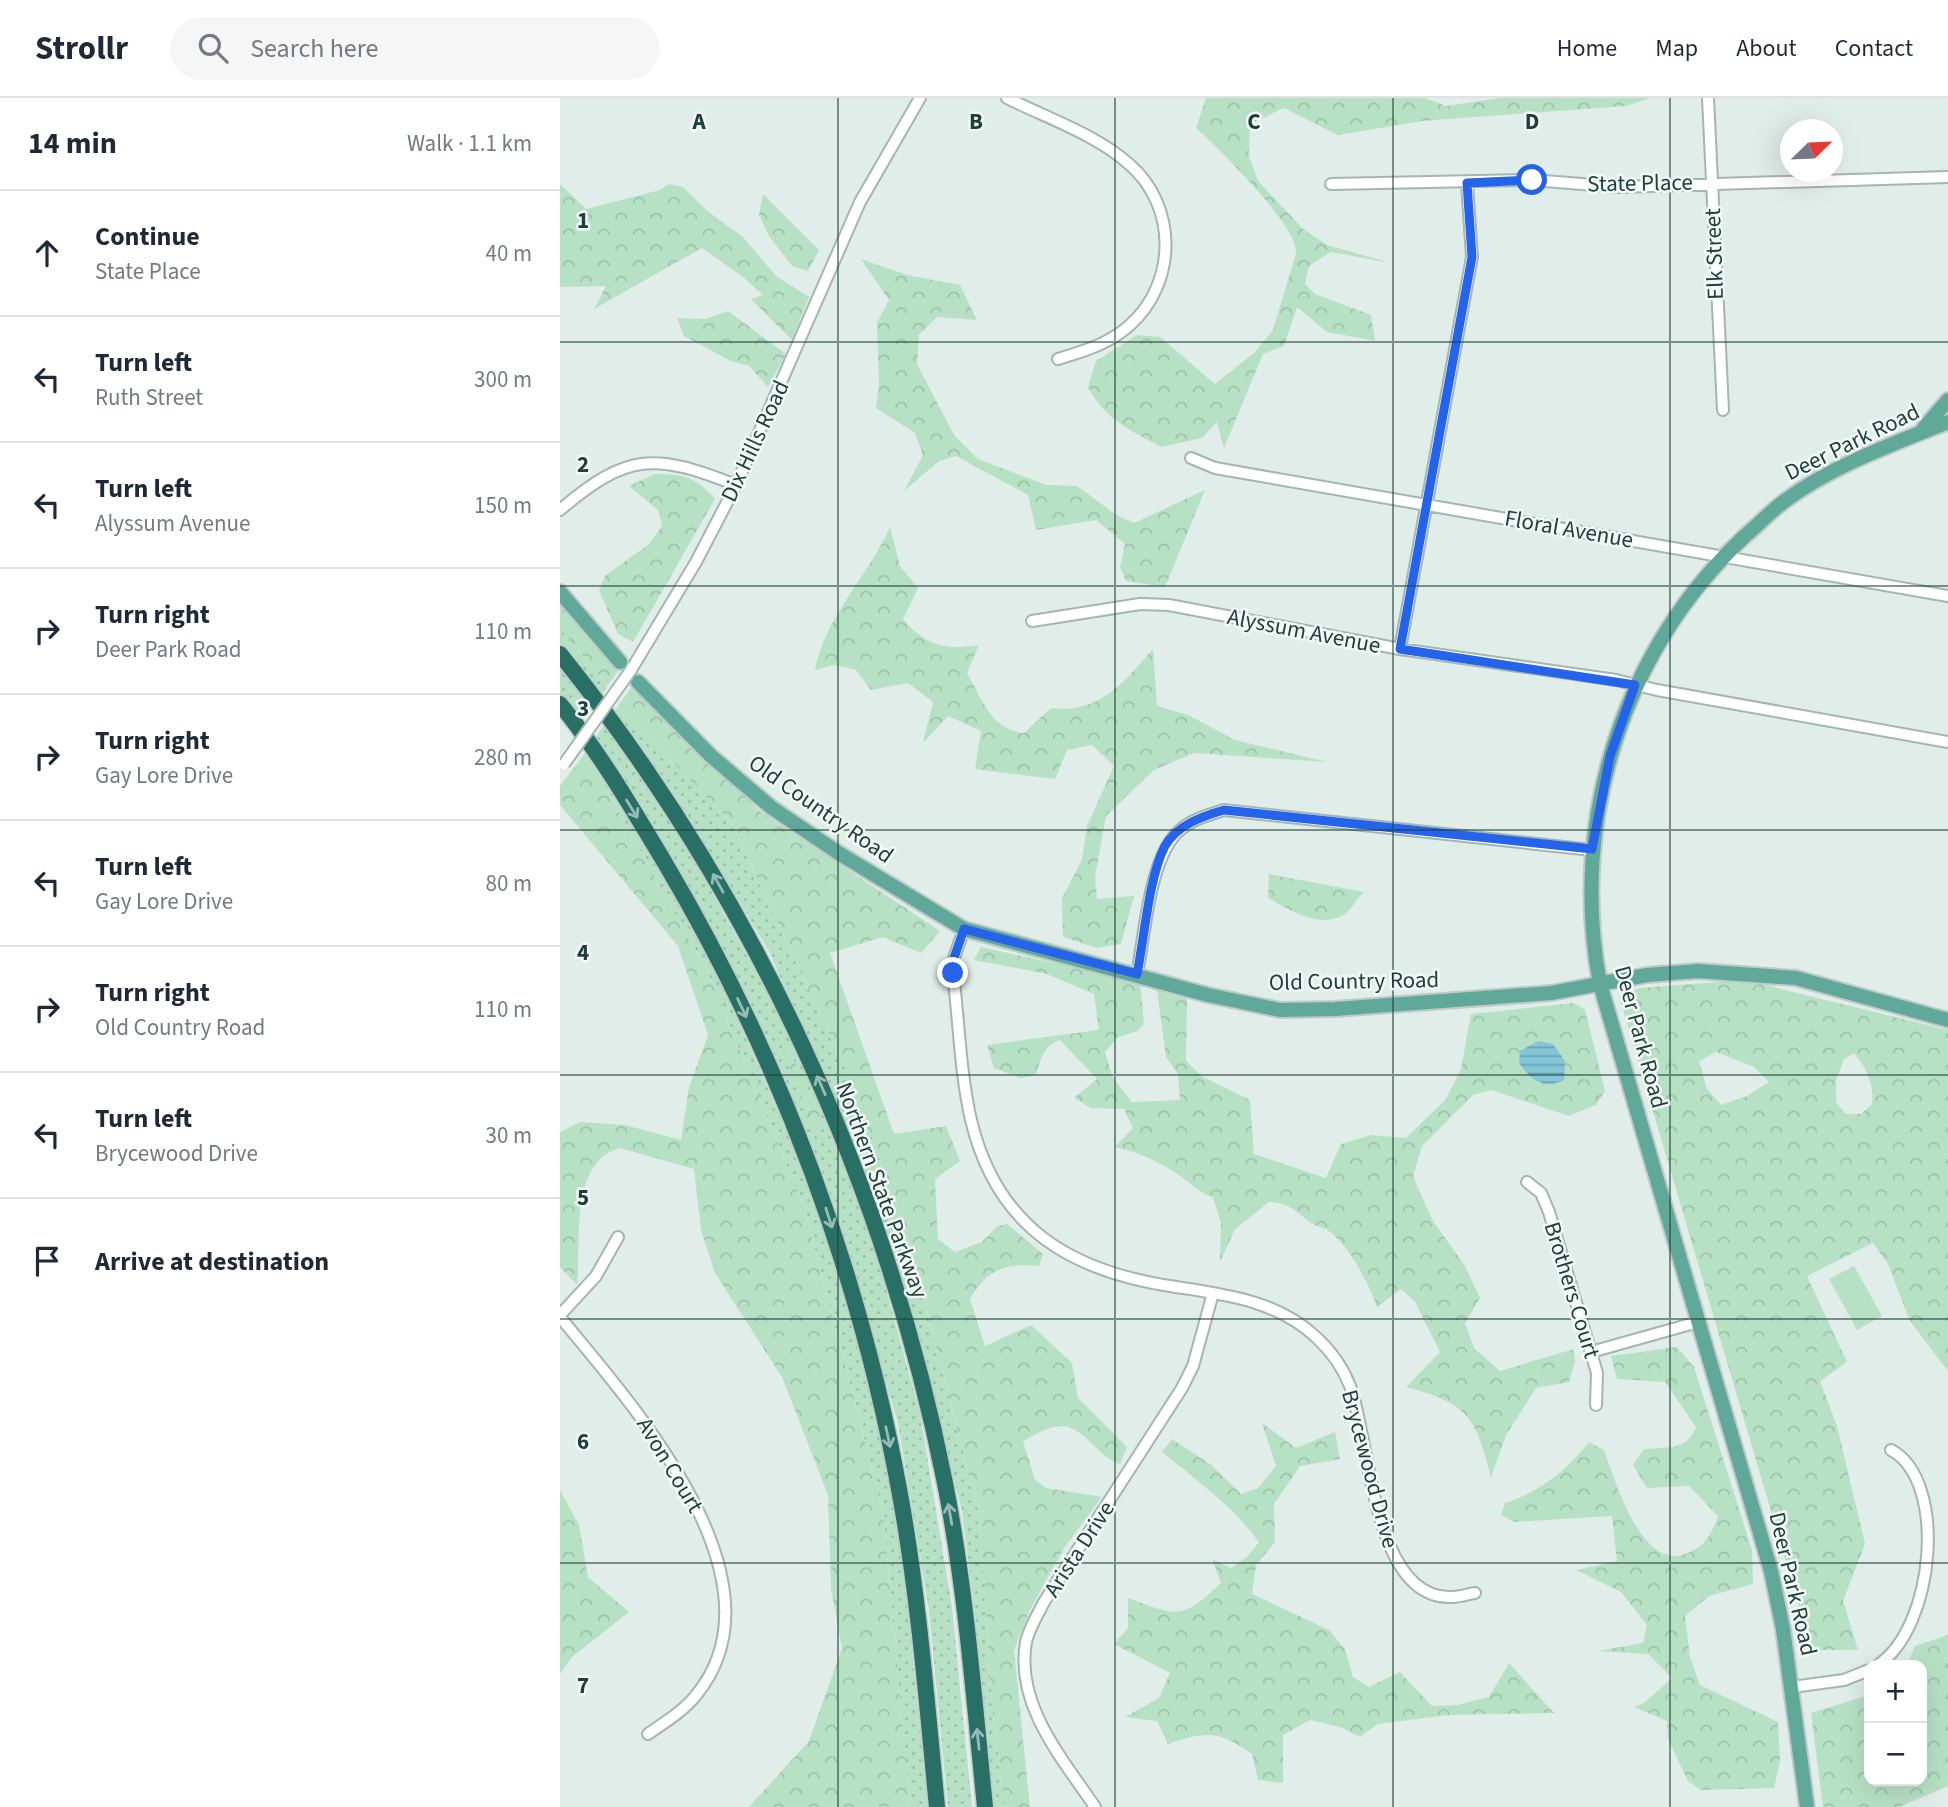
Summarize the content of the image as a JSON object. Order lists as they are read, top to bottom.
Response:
{
  "streets": {
    "highway": ["Northern State Parkway"],
    "main road": ["Deer Park Road", "Old Country Road"],
    "street": [
      "State Place",
      "Elk Street",
      "Dix Hills Road",
      "Floral Avenue",
      "Alyssum Avenue",
      "Brothers Court",
      "Avon Court",
      "Brycewood Drive",
      "Arista Drive"
    ]
  },
  "crossings": [
    ["State Place", "Elk Street"],
    ["Deer Park Road", "Floral Avenue"],
    ["Deer Park Road", "Alyssum Avenue"],
    ["Deer Park Road", "Old Country Road"],
    ["Old Country Road", "Brycewood Drive"],
    ["Brycewood Drive", "Arista Drive"]
  ],
  "north": "top right",
  "page": {
    "header": "Strollr",
    "search": "Search here",
    "nav": [
      "Home",
      "Map",
      "About",
      "Contact"
    ],
    "heading": ["14 min", "Walk · 1.1 km"],
    "list": [
      ["Continue", "State Place", "40 m"],
      ["Turn left", "Ruth Street", "300 m"],
      ["Turn left", "Alyssum Avenue", "150 m"],
      ["Turn right", "Deer Park Road", "110 m"],
      ["Turn right", "Gay Lore Drive", "280 m"],
      ["Turn left", "Gay Lore Drive", "80 m"],
      ["Turn right", "Old Country Road", "110 m"],
      ["Turn left", "Brycewood Drive", "30 m"],
      "Arrive at destination"
    ],
    "map_buttons": ["+", "−"]
  },
  "grid": {
    "columns": [
      "A",
      "B",
      "C",
      "D"
    ],
    "rows": [
      "1",
      "2",
      "3",
      "4",
      "5",
      "6",
      "7"
    ]
  }
}
